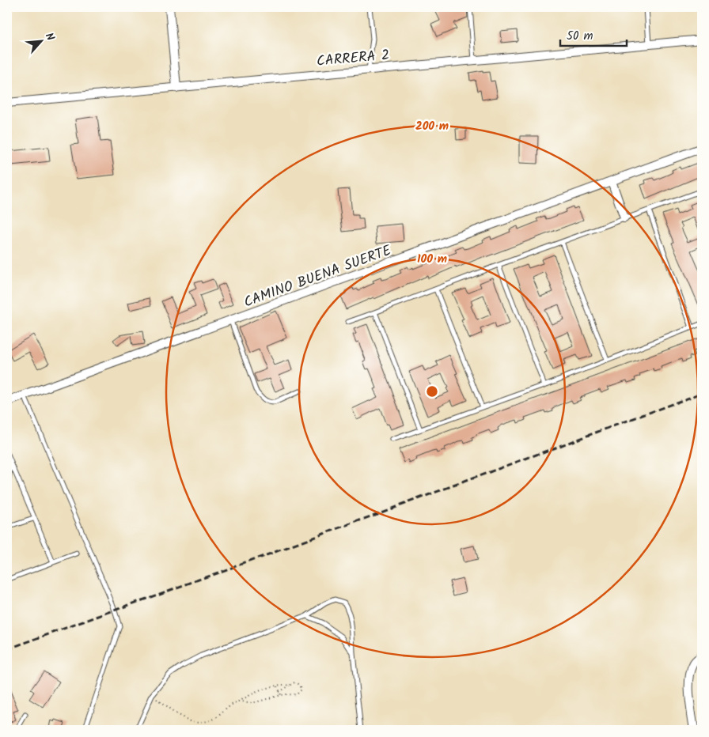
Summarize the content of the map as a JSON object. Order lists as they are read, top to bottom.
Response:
{
  "streets": {
    "street": ["CARRERA 2", "CAMINO BUENA SUERTE"]
  },
  "scale_bar": "50 m",
  "north": "top right",
  "rings": ["200 m", "100 m"]
}
